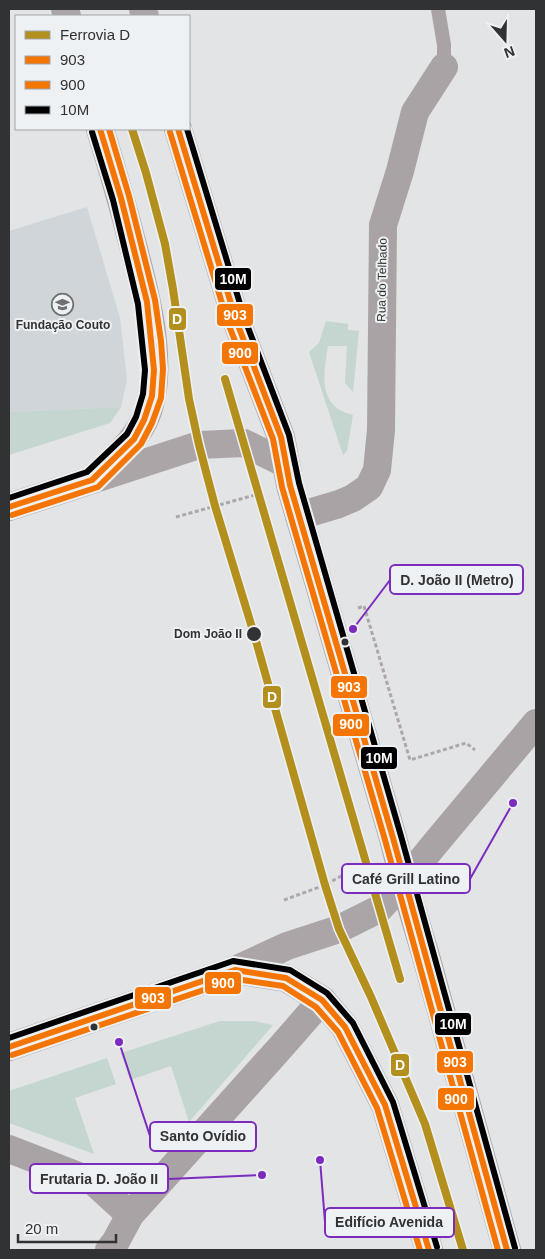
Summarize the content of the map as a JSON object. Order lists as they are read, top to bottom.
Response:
{
  "streets": {
    "street": ["Rua do Telhado"]
  },
  "places": {
    "school or university": ["Fundação Couto"],
    "other": [
      "D. João II (Metro)",
      "Dom João II",
      "Café Grill Latino",
      "Santo Ovídio",
      "Edifício Avenida",
      "Frutaria D. João II"
    ]
  },
  "lines": [
    "rail line D",
    "transit line 903",
    "transit line 900",
    "transit line 10M"
  ],
  "legend": [
    "Ferrovia D",
    "903",
    "900",
    "10M"
  ],
  "scale_bar": "20 m",
  "north": "bottom"
}
